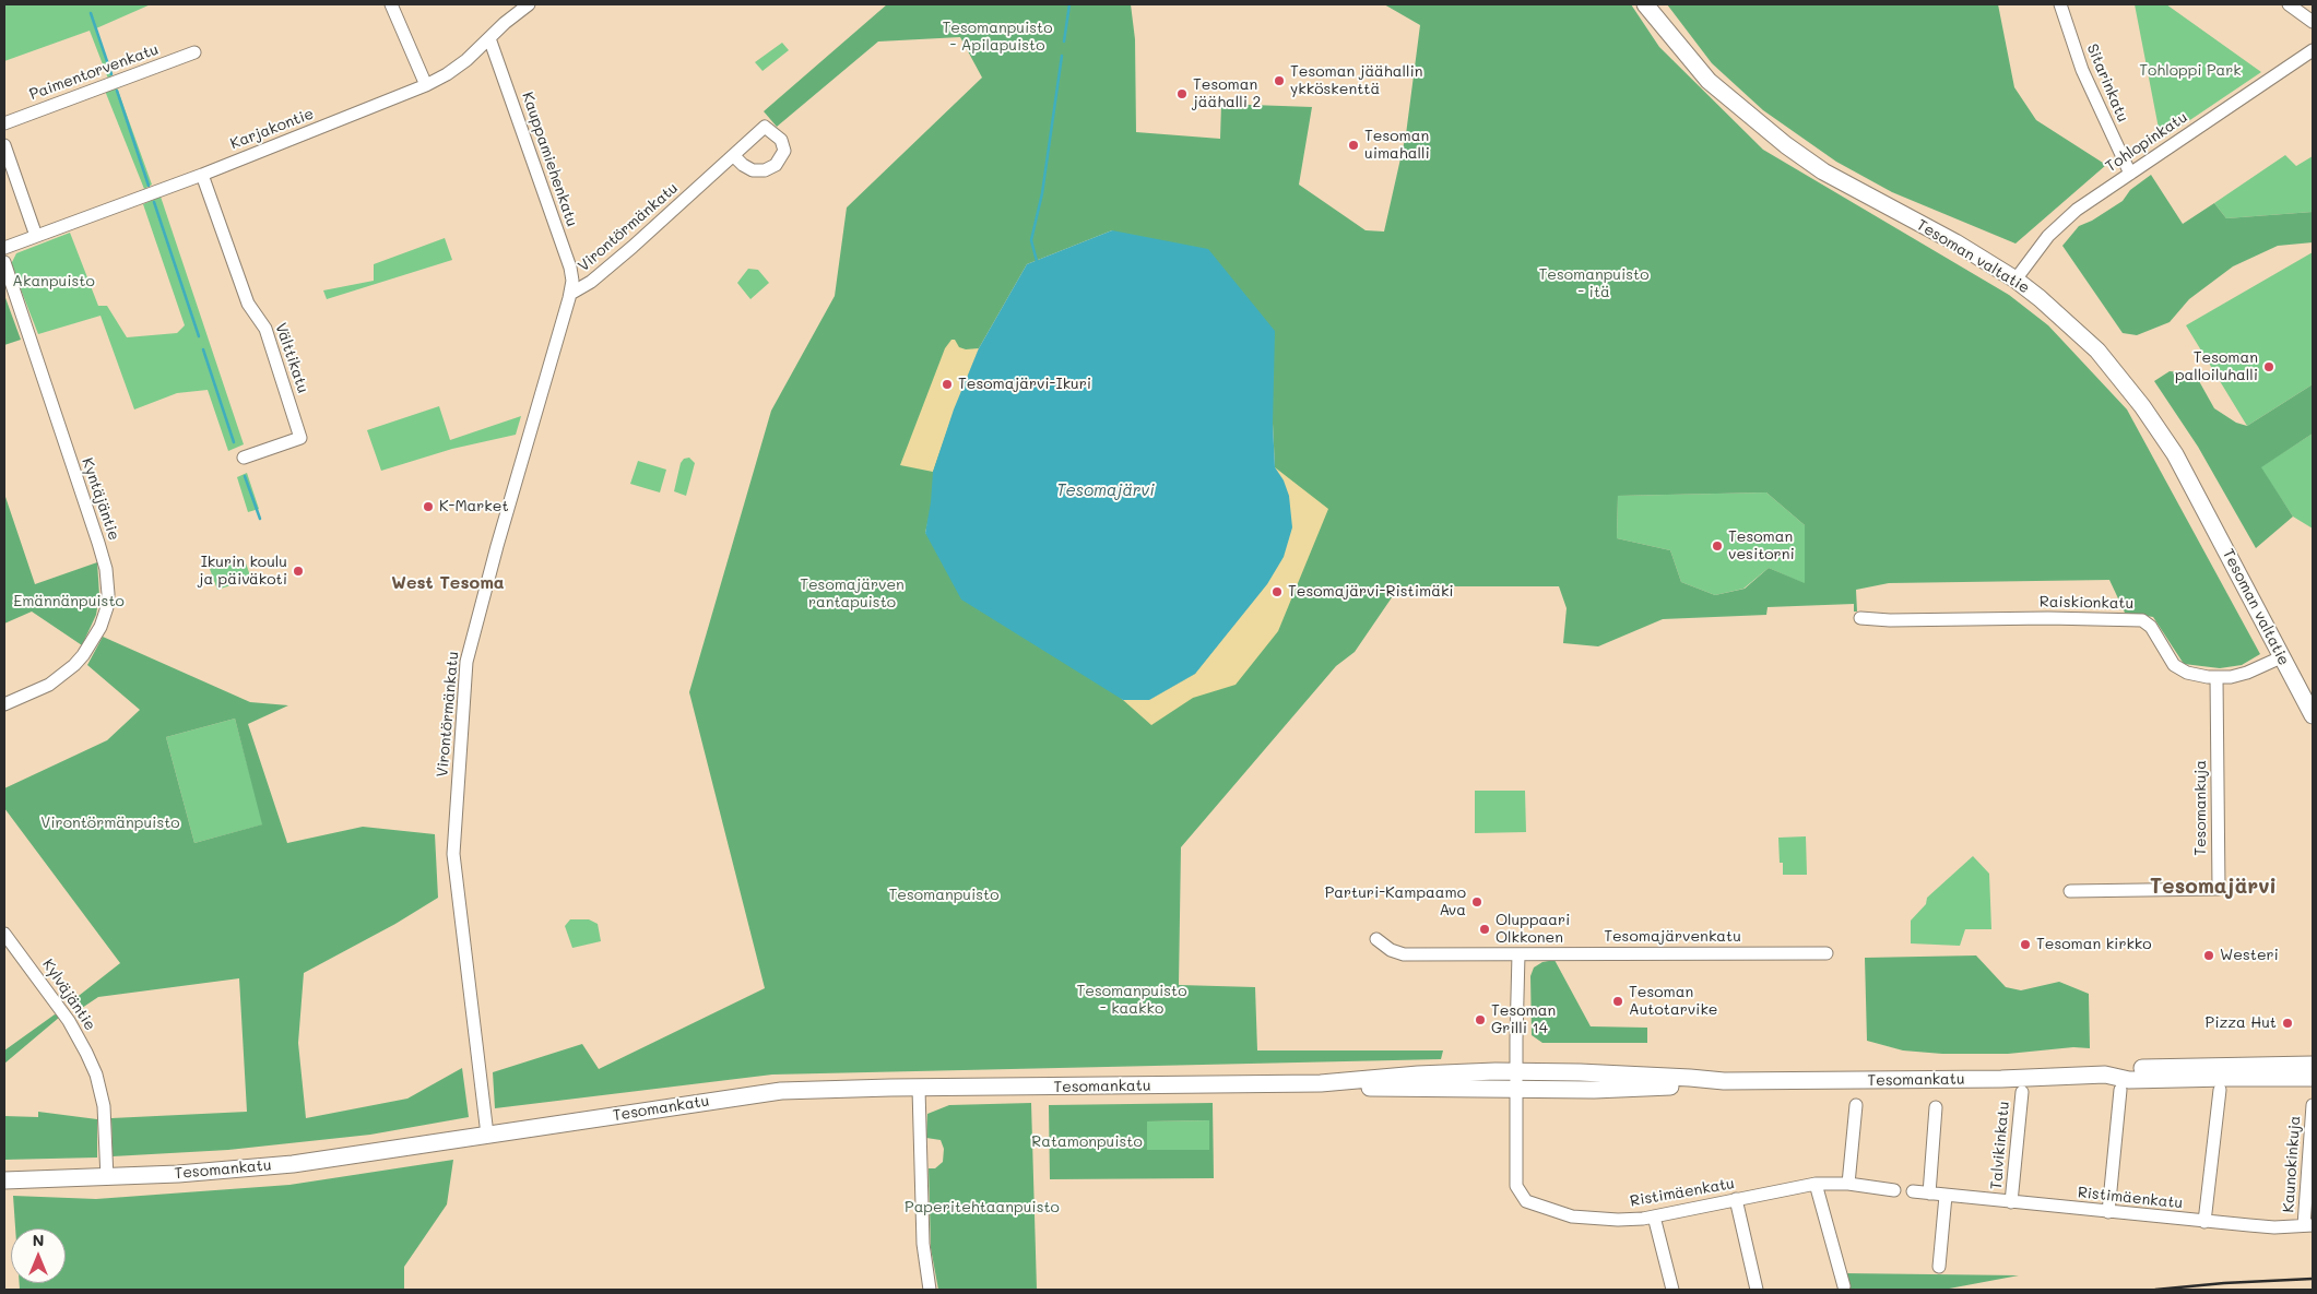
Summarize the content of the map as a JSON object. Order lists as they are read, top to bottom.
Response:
{
  "streets": {
    "main road": ["Tesoman valtatie", "Tesomankatu"],
    "street": [
      "Paimentorvenkatu",
      "Sitarinkatu",
      "Karjakontie",
      "Tohlopinkatu",
      "Kauppamiehenkatu",
      "Virontörmänkatu",
      "Välttikatu",
      "Kyntäjäntie",
      "Raiskionkatu",
      "Tesomankuja",
      "Tesomajärvenkatu",
      "Kylväjäntie",
      "Talvikinkatu",
      "Kaunokinkuja",
      "Ristimäenkatu"
    ]
  },
  "crossings": [
    ["Sitarinkatu", "Tohlopinkatu"],
    ["Karjakontie", "Kauppamiehenkatu"],
    ["Karjakontie", "Välttikatu"],
    ["Tohlopinkatu", "Tesoman valtatie"],
    ["Kauppamiehenkatu", "Virontörmänkatu"],
    ["Virontörmänkatu", "Tesomankatu"],
    ["Tesoman valtatie", "Raiskionkatu"],
    ["Raiskionkatu", "Tesomankuja"],
    ["Kylväjäntie", "Tesomankatu"],
    ["Tesomankatu", "Ristimäenkatu"],
    ["Talvikinkatu", "Ristimäenkatu"],
    ["Kaunokinkuja", "Ristimäenkatu"]
  ],
  "districts": ["West Tesoma", "Tesomajärvi"],
  "water": ["Tesomajärvi"],
  "parks": [
    "Tesomanpuisto - Apilapuisto",
    "Tohloppi Park",
    "Tesomanpuisto - itä",
    "Akanpuisto",
    "Tesomajärven rantapuisto",
    "Emännänpuisto",
    "Virontörmänpuisto",
    "Tesomanpuisto",
    "Tesomanpuisto - kaakko",
    "Ratamonpuisto",
    "Paperitehtaanpuisto"
  ],
  "places": [
    "Tesoman jäähallin ykköskenttä",
    "Tesoman jäähalli 2",
    "Tesoman uimahalli",
    "Tesoman palloiluhalli",
    "Tesomajärvi-Ikuri",
    "K-Market",
    "Tesoman vesitorni",
    "Ikurin koulu ja päiväkoti",
    "Tesomajärvi-Ristimäki",
    "Parturi-Kampaamo Ava",
    "Oluppaari Olkkonen",
    "Tesoman kirkko",
    "Westeri",
    "Tesoman Autotarvike",
    "Tesoman Grilli 14",
    "Pizza Hut"
  ],
  "north": "top"
}
